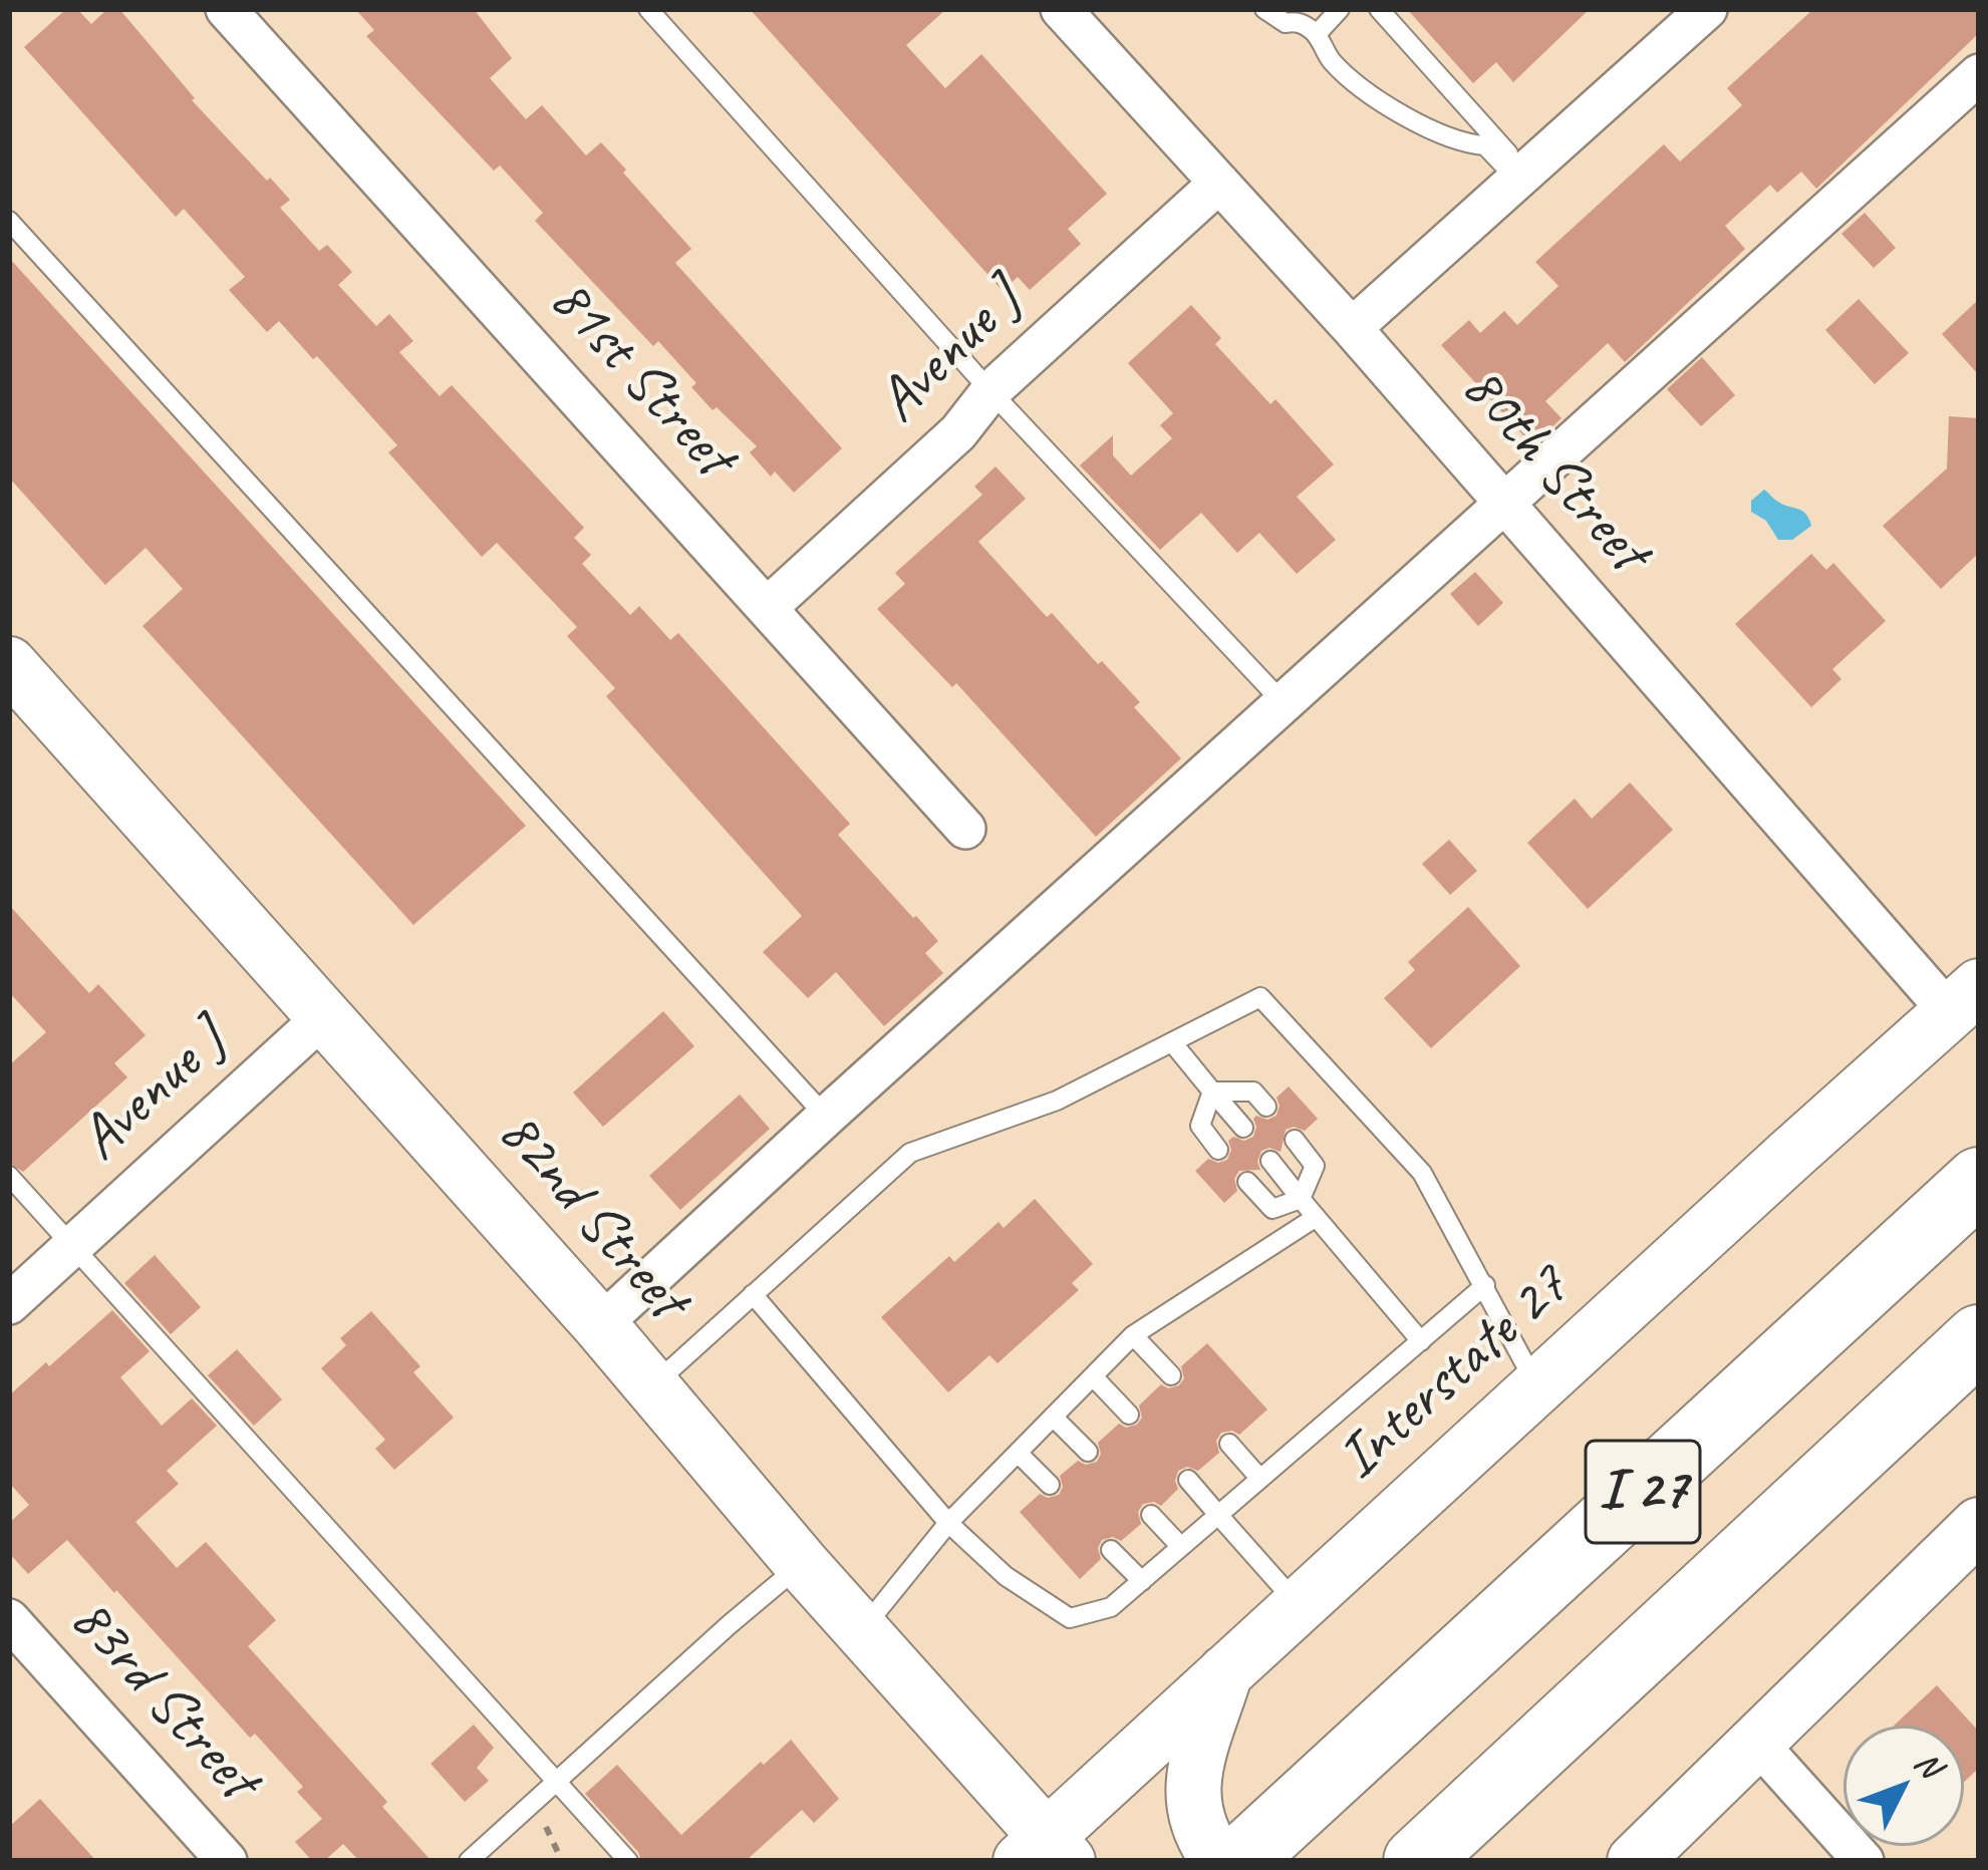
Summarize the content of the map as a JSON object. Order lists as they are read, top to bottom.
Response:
{
  "streets": {
    "highway": ["I 27"],
    "main road": ["82nd Street", "Interstate 27"],
    "street": [
      "Avenue J",
      "81st Street",
      "80th Street",
      "83rd Street"
    ]
  },
  "crossings": [
    ["Avenue J", "81st Street"],
    ["Avenue J", "80th Street"],
    ["Avenue J", "82nd Street"],
    ["80th Street", "Interstate 27"],
    ["82nd Street", "Interstate 27"]
  ],
  "north": "top right"
}
